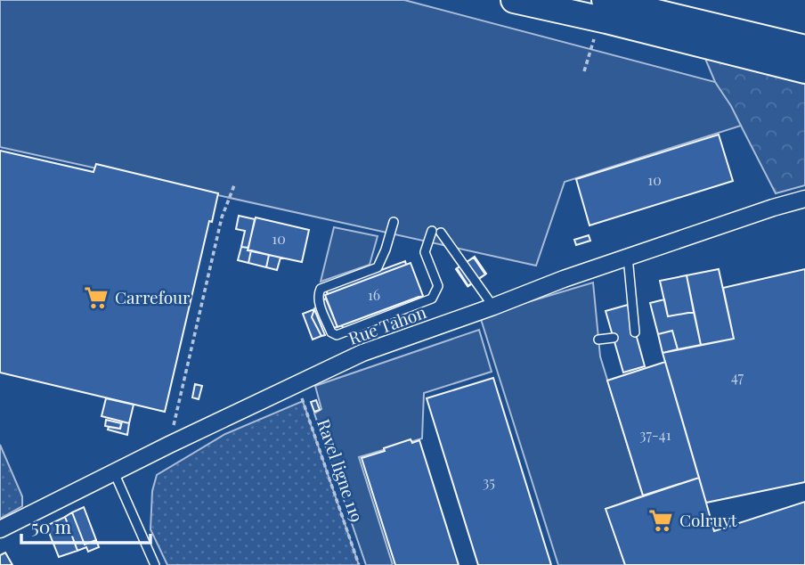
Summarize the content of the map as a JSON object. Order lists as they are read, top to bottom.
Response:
{
  "streets": {
    "street": ["Rue Tahon"],
    "path": ["Ravel ligne 119"]
  },
  "crossings": [
    ["Rue Tahon", "Ravel ligne 119"]
  ],
  "places": {
    "supermarket": ["Carrefour", "Colruyt"]
  },
  "house_numbers": [
    "10",
    "10",
    "16",
    "47",
    "37-41",
    "35"
  ],
  "scale_bar": "50 m"
}
